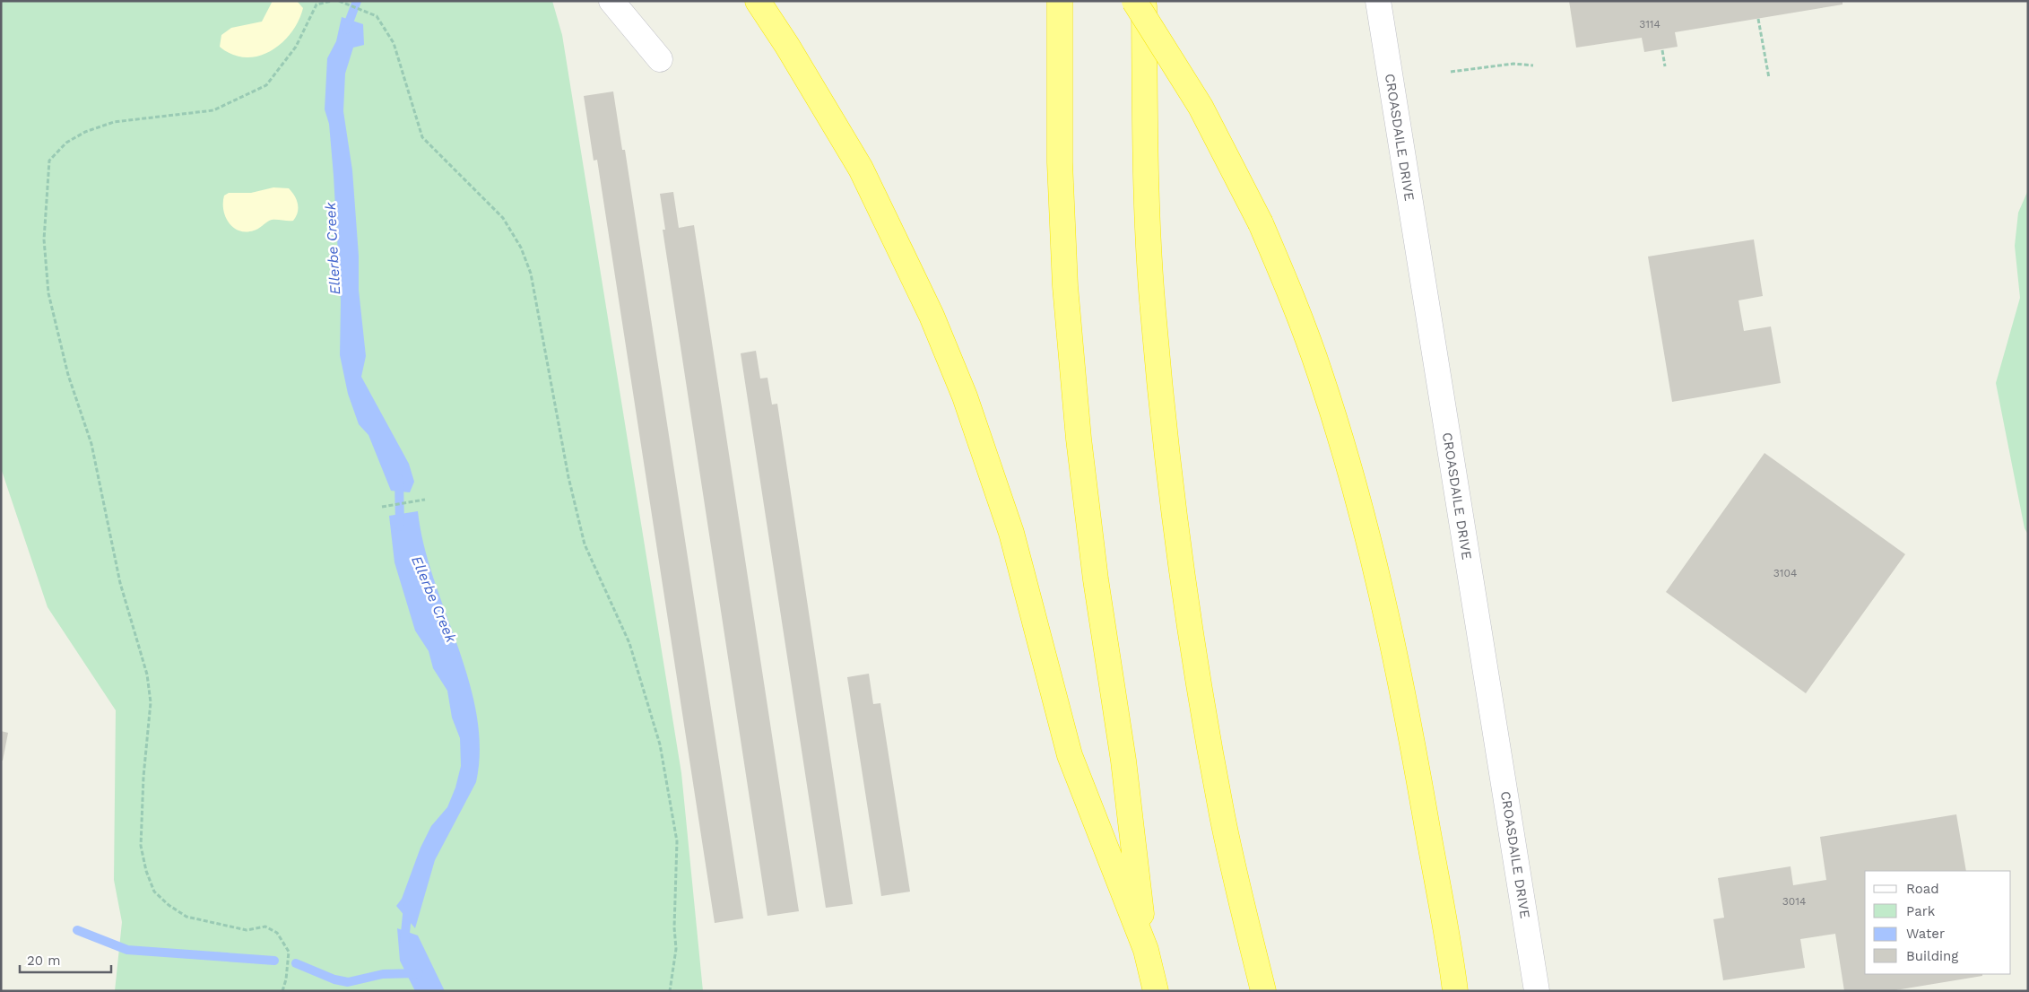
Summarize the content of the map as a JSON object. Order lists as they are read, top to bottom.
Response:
{
  "streets": {
    "street": ["CROASDAILE DRIVE"]
  },
  "water": ["Ellerbe Creek"],
  "house_numbers": ["3114", "3104", "3014"],
  "legend": [
    "Road",
    "Park",
    "Water",
    "Building"
  ],
  "scale_bar": "20 m"
}
